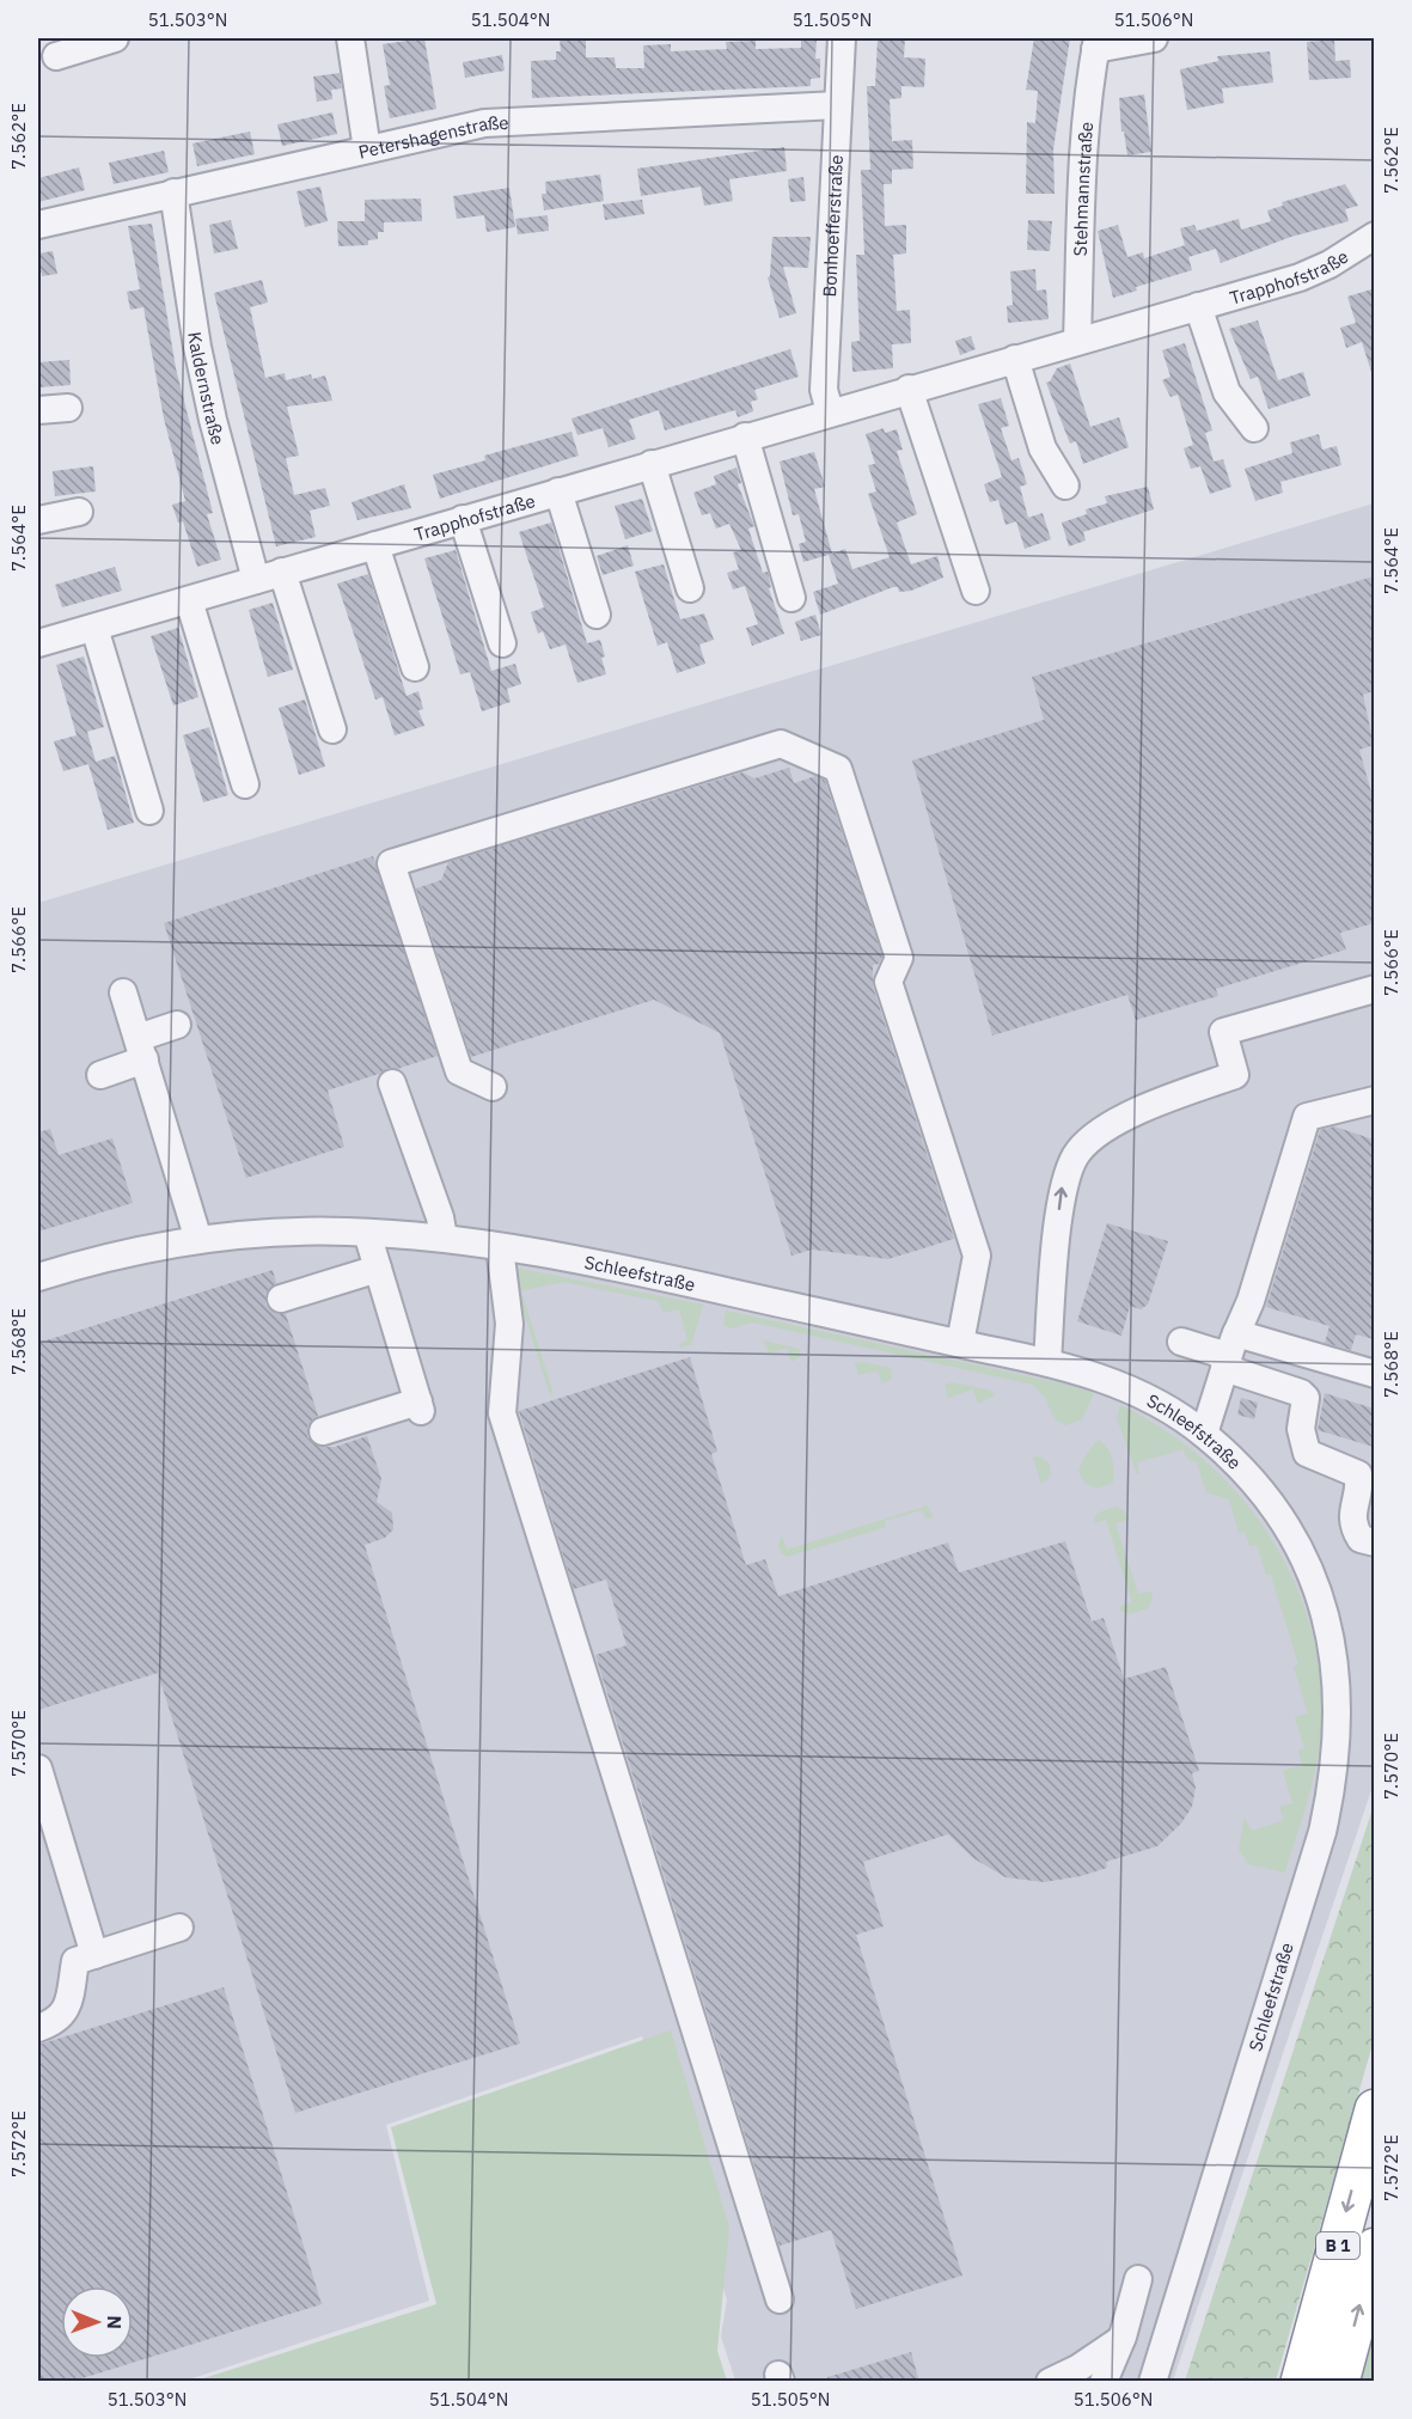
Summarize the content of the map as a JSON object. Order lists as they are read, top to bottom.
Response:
{
  "streets": {
    "highway": ["B 1"],
    "street": [
      "Petershagenstraße",
      "Stehmannstraße",
      "Bonhoefferstraße",
      "Trapphofstraße",
      "Kaldernstraße",
      "Schleefstraße"
    ]
  },
  "crossings": [
    ["Petershagenstraße", "Bonhoefferstraße"],
    ["Petershagenstraße", "Kaldernstraße"],
    ["Stehmannstraße", "Trapphofstraße"],
    ["Bonhoefferstraße", "Trapphofstraße"],
    ["Trapphofstraße", "Kaldernstraße"]
  ],
  "north": "right",
  "coordinates": [
    "51.503°N",
    "51.504°N",
    "51.505°N",
    "51.506°N",
    "7.562°E",
    "7.564°E",
    "7.566°E",
    "7.568°E",
    "7.570°E",
    "7.572°E"
  ]
}
